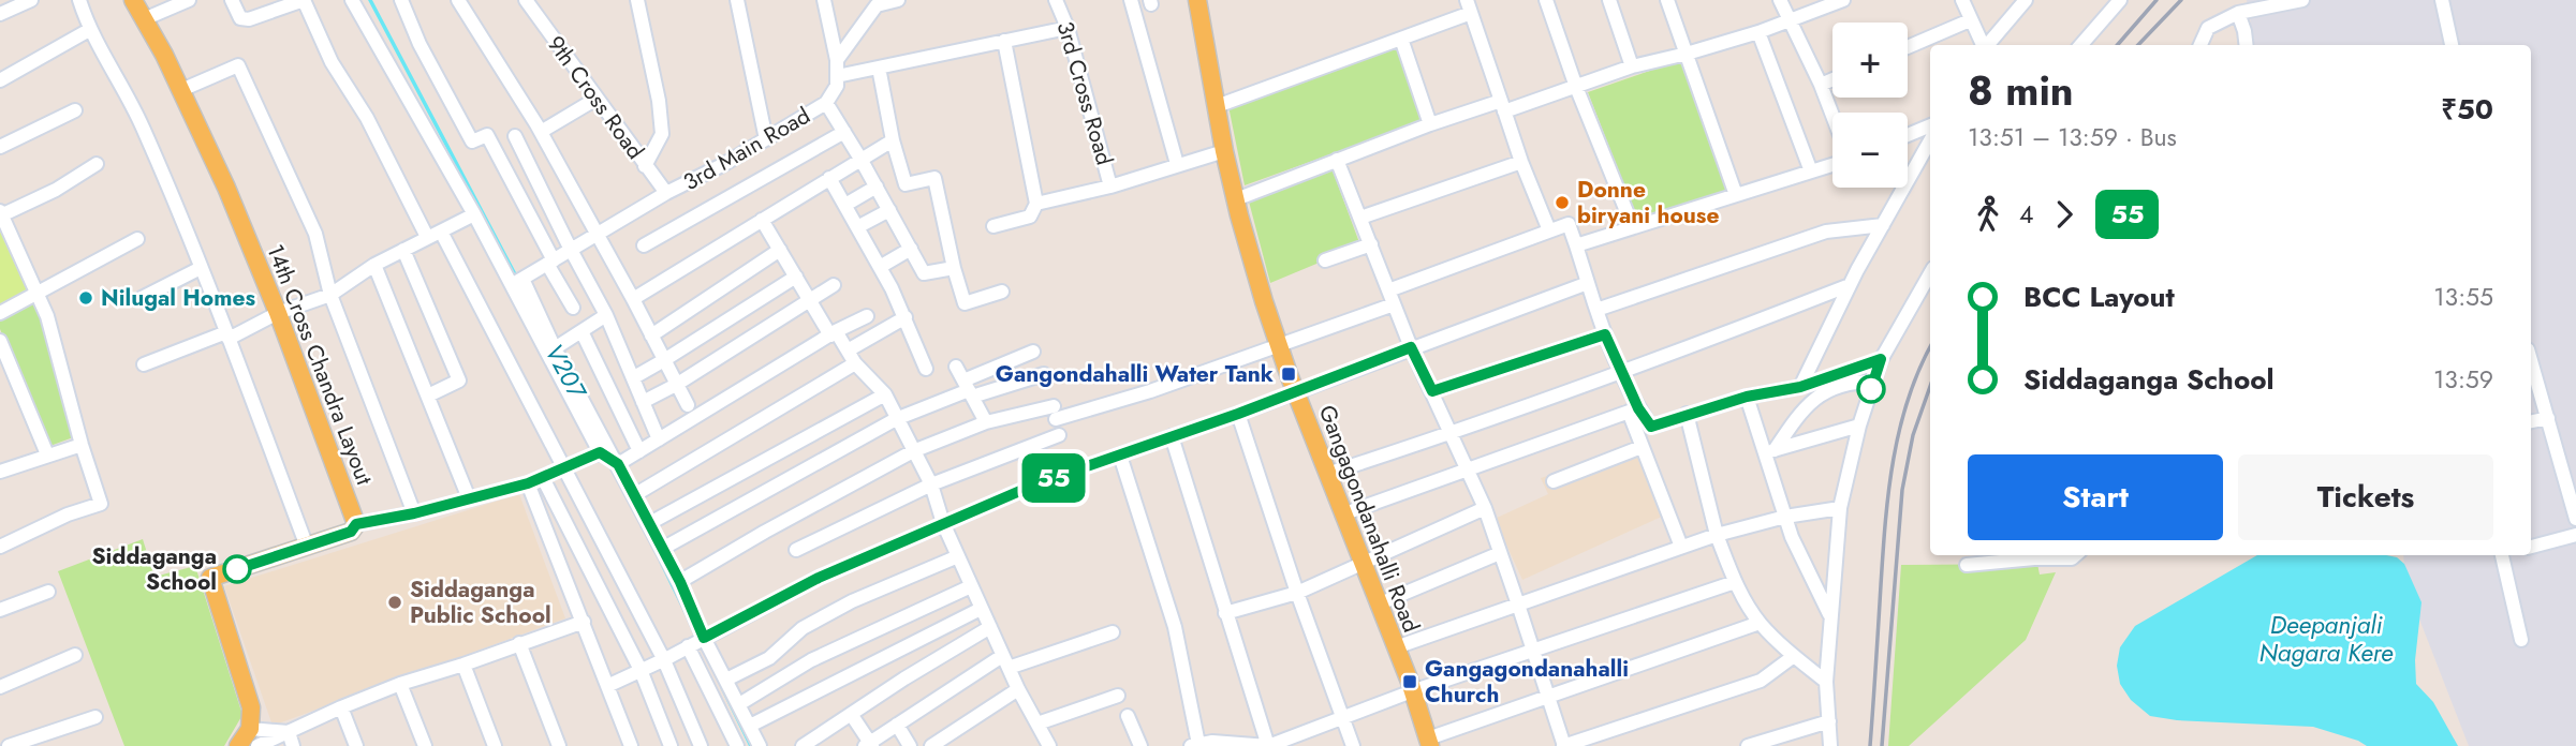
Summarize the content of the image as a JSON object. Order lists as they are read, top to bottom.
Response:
{
  "streets": {
    "main road": ["14th Cross Chandra Layout", "Gangagondanahalli Road"],
    "street": ["3rd Cross Road", "9th Cross Road", "3rd Main Road"]
  },
  "crossings": [
    ["9th Cross Road", "3rd Main Road"]
  ],
  "water": ["V207", "Deepanjali Nagara Kere"],
  "places": {
    "other": [
      "Donne biryani house",
      "Nilugal Homes",
      "Siddaganga School",
      "Siddaganga Public School"
    ],
    "transit": ["Gangondahalli Water Tank", "Gangagondanahalli Church"]
  },
  "lines": ["bus line 55"],
  "page": {
    "on_map": "55",
    "map_buttons": ["+", "−"],
    "heading": ["8 min", "13:51 – 13:59 · Bus", "₹50"],
    "legs": ["4", "55"],
    "list": [
      {
        "name": "BCC Layout",
        "value": "13:55"
      },
      {
        "name": "Siddaganga School",
        "value": "13:59"
      }
    ],
    "buttons": ["Start", "Tickets"]
  }
}
